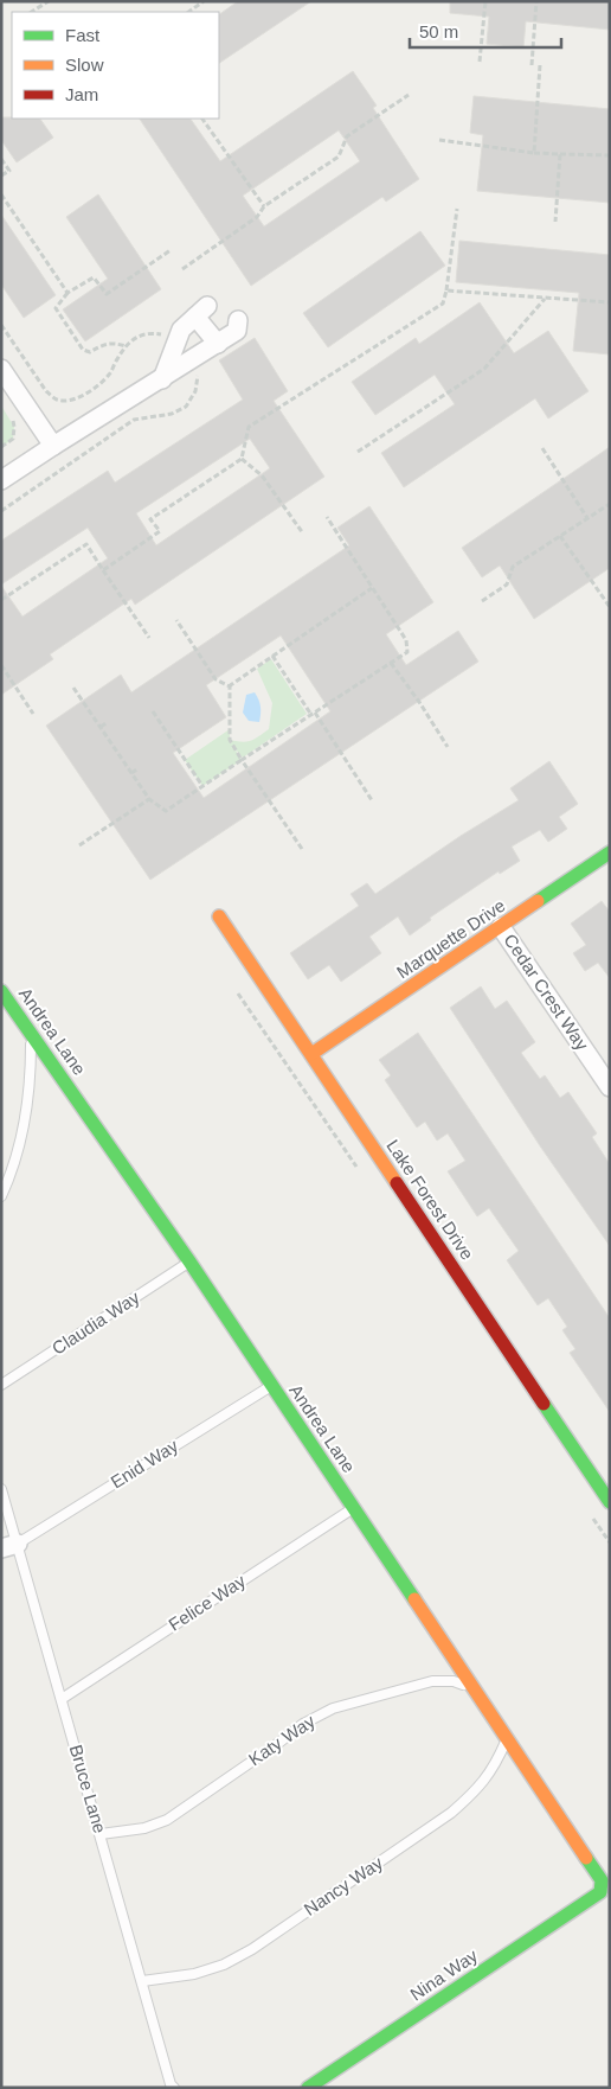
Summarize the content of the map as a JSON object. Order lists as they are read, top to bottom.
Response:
{
  "streets": {
    "street": [
      "Marquette Drive",
      "Cedar Crest Way",
      "Andrea Lane",
      "Lake Forest Drive",
      "Nina Way"
    ],
    "lane": [
      "Claudia Way",
      "Enid Way",
      "Felice Way",
      "Katy Way",
      "Bruce Lane",
      "Nancy Way"
    ]
  },
  "crossings": [
    ["Marquette Drive", "Cedar Crest Way"],
    ["Marquette Drive", "Lake Forest Drive"],
    ["Andrea Lane", "Claudia Way"],
    ["Andrea Lane", "Enid Way"],
    ["Andrea Lane", "Felice Way"],
    ["Andrea Lane", "Katy Way"],
    ["Andrea Lane", "Nancy Way"],
    ["Andrea Lane", "Nina Way"],
    ["Enid Way", "Bruce Lane"],
    ["Felice Way", "Bruce Lane"],
    ["Katy Way", "Bruce Lane"],
    ["Bruce Lane", "Nancy Way"]
  ],
  "legend": ["Fast", "Slow", "Jam"],
  "scale_bar": "50 m"
}
